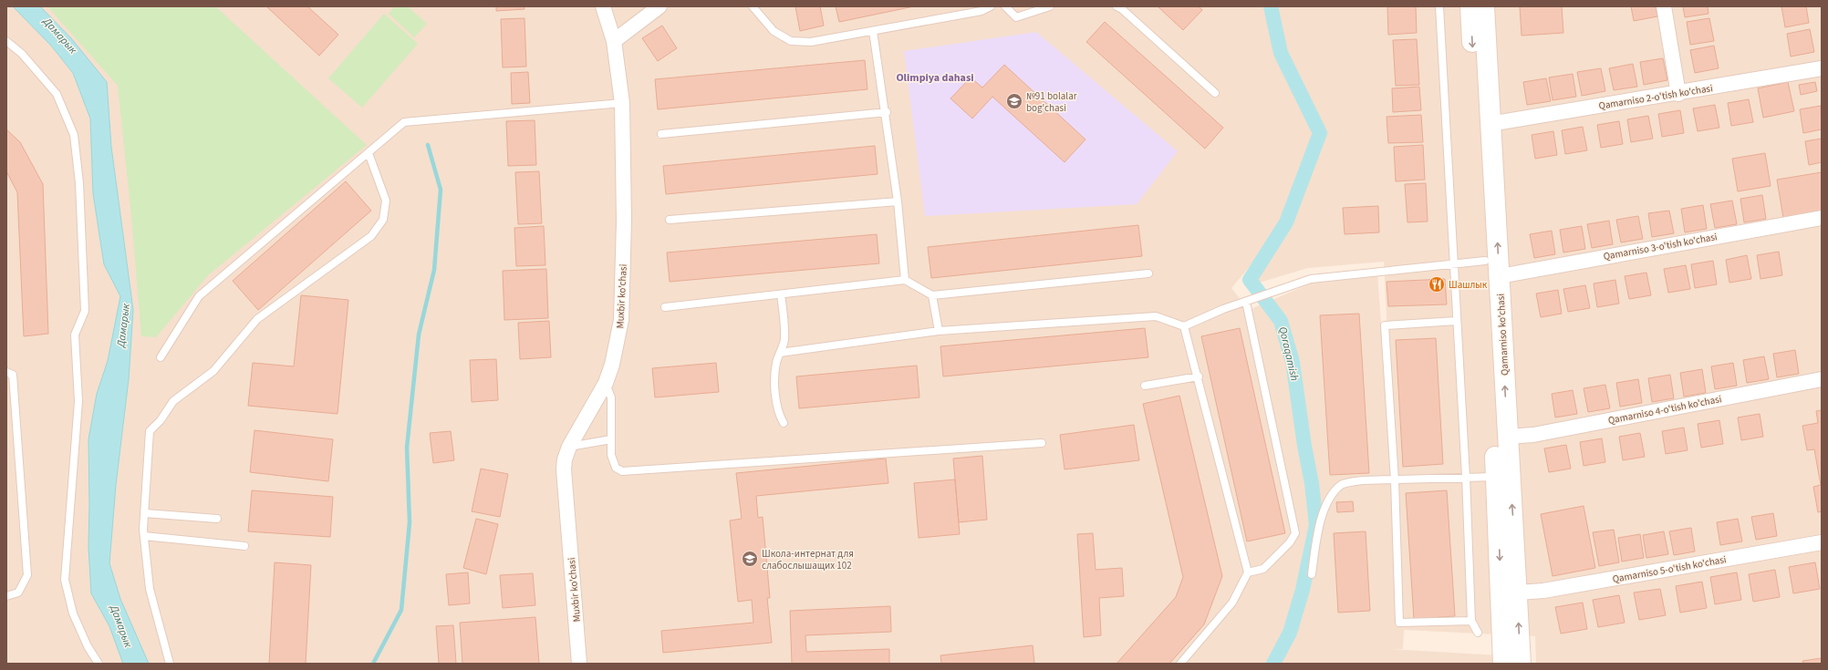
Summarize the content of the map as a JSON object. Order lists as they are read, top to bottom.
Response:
{
  "streets": {
    "main road": ["Qamarniso ko'chasi"],
    "street": [
      "Qamarniso 2-o'tish ko'chasi",
      "Qamarniso 3-o'tish ko'chasi",
      "Muxbir ko'chasi",
      "Qamarniso 4-o'tish ko'chasi",
      "Qamarniso 5-o'tish ko'chasi"
    ]
  },
  "crossings": [
    ["Qamarniso 2-o'tish ko'chasi", "Qamarniso ko'chasi"],
    ["Qamarniso 3-o'tish ko'chasi", "Qamarniso ko'chasi"],
    ["Qamarniso ko'chasi", "Qamarniso 4-o'tish ko'chasi"],
    ["Qamarniso ko'chasi", "Qamarniso 5-o'tish ko'chasi"]
  ],
  "districts": ["Olimpiya dahasi"],
  "water": ["Дамарык", "Qoraqamish"],
  "places": {
    "school or university": ["№91 bolalar bog'chasi", "Школа-интернат для слабослышащих 102"],
    "restaurant": ["Шашлык"]
  }
}
